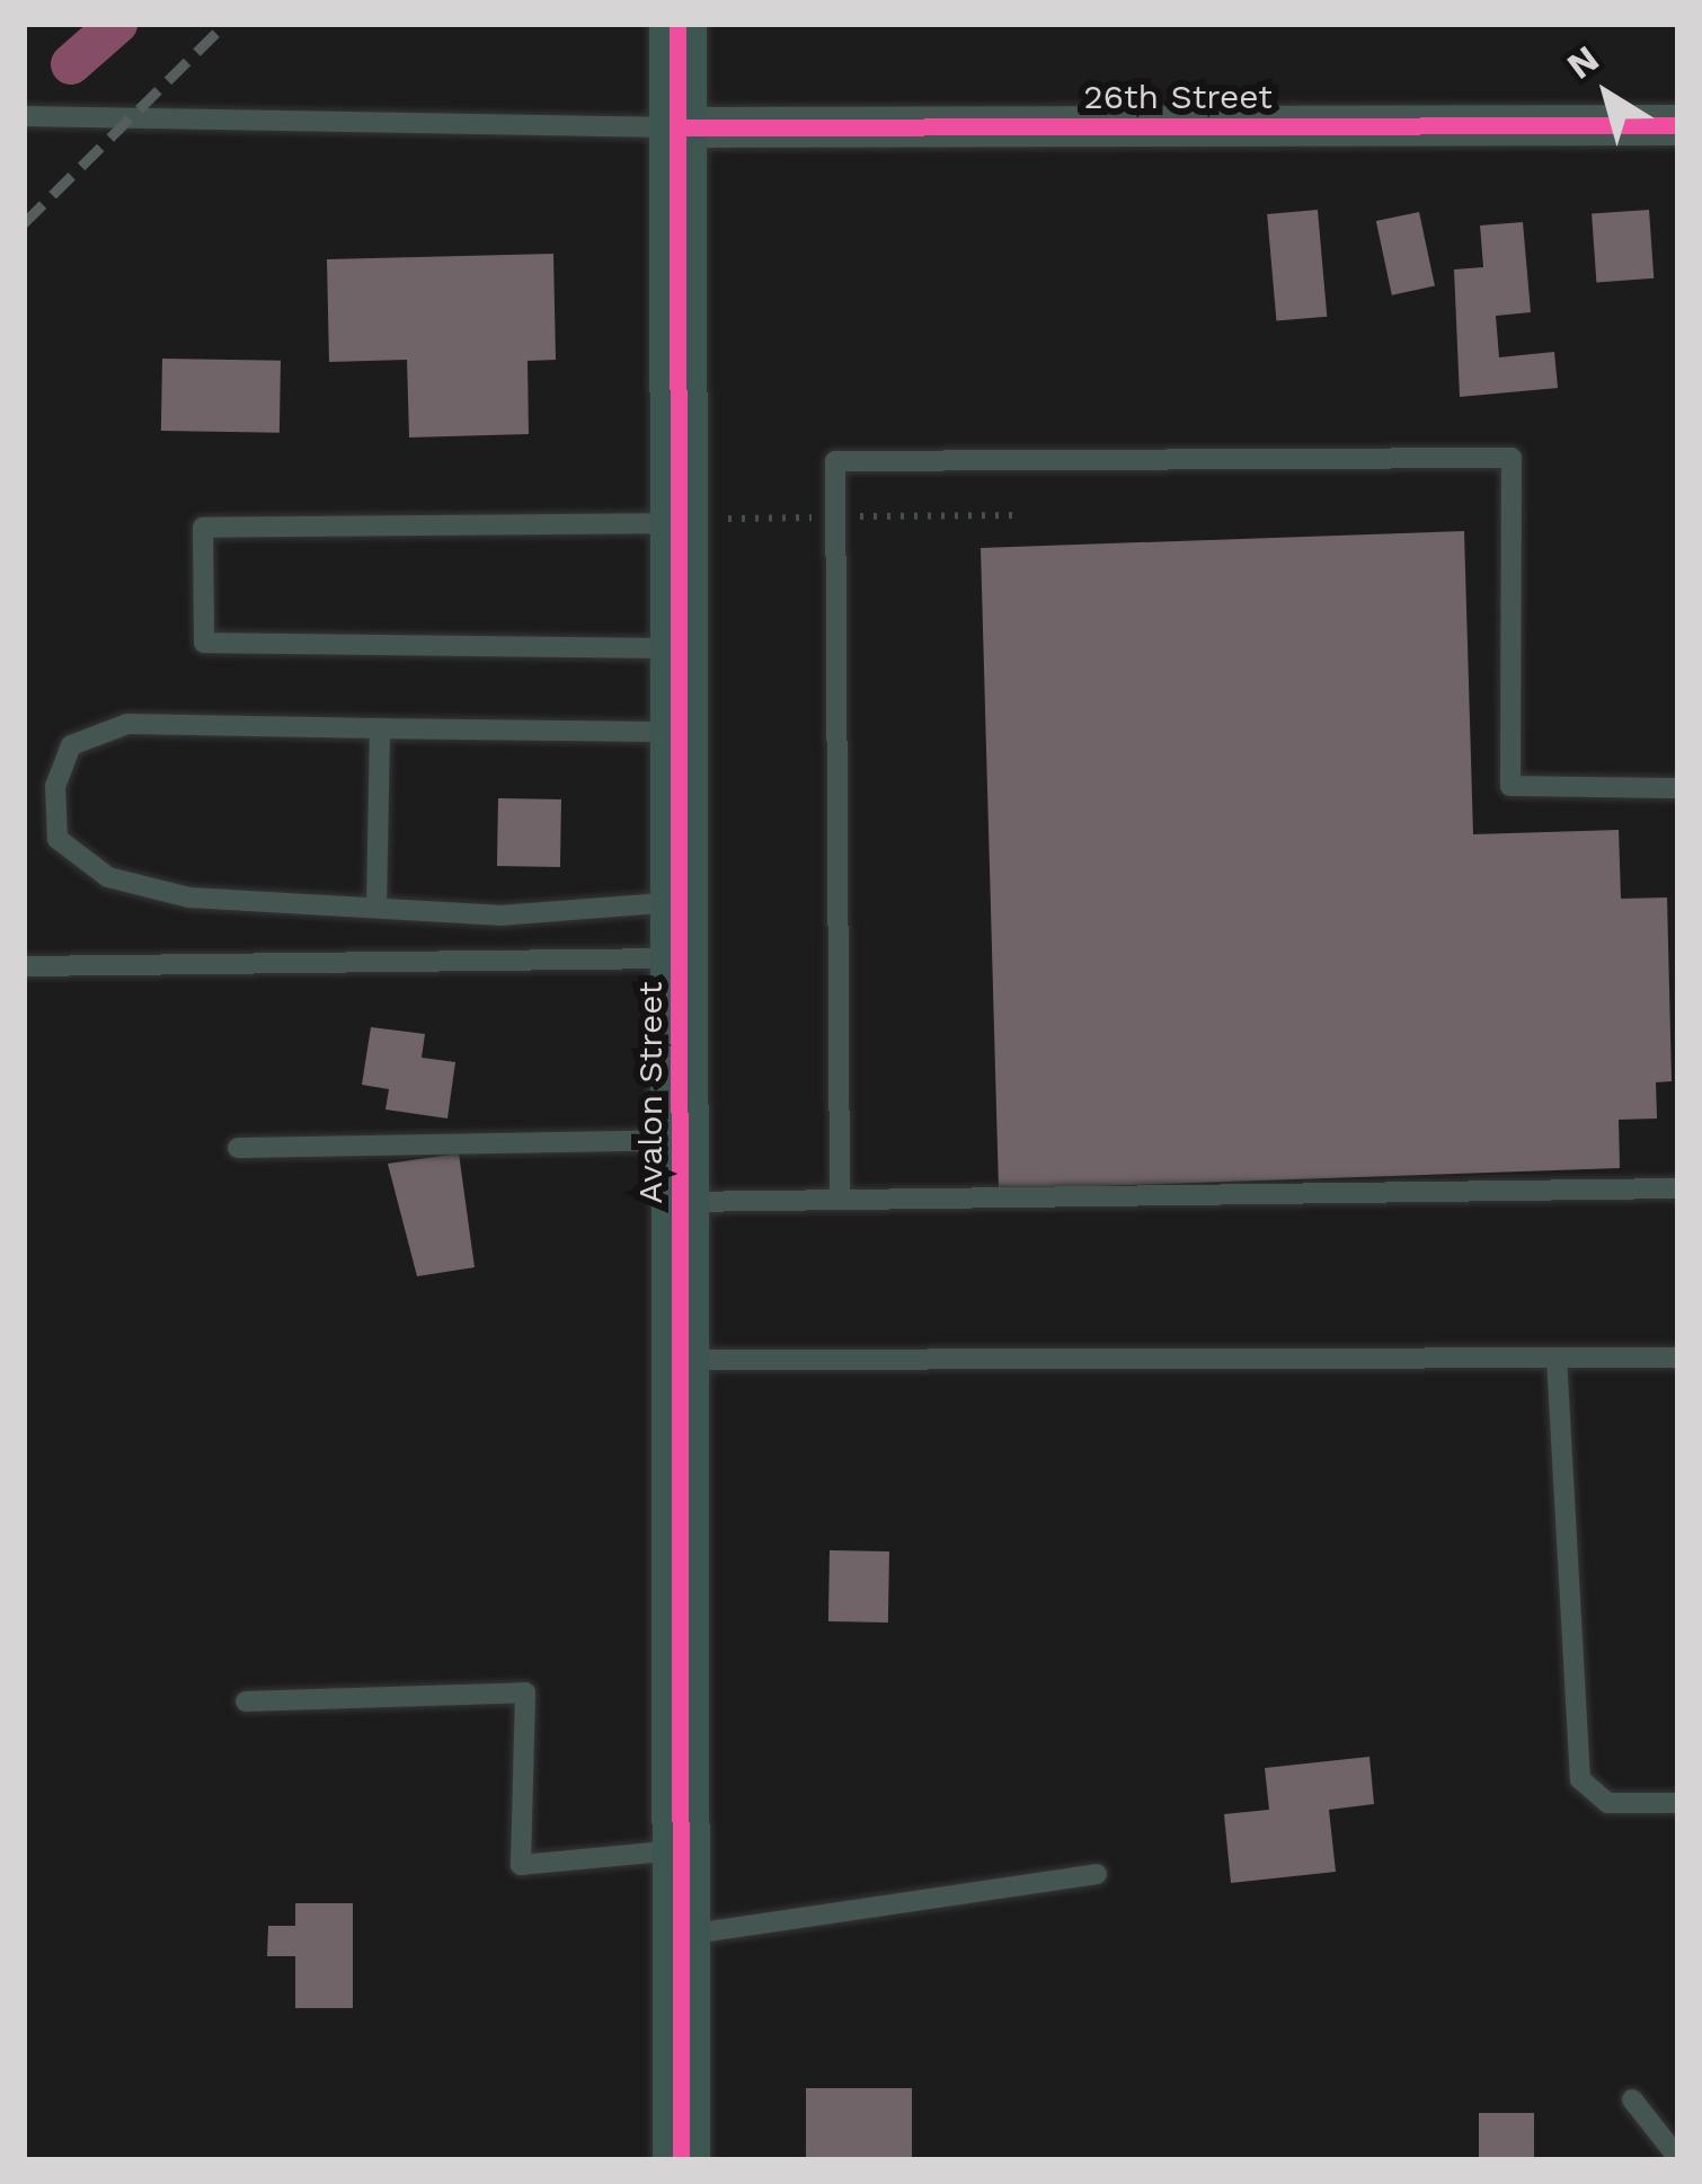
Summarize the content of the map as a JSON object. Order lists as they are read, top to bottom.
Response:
{
  "streets": {
    "street": ["26th Street", "Avalon Street"]
  },
  "crossings": [
    ["26th Street", "Avalon Street"]
  ],
  "north": "top left"
}
